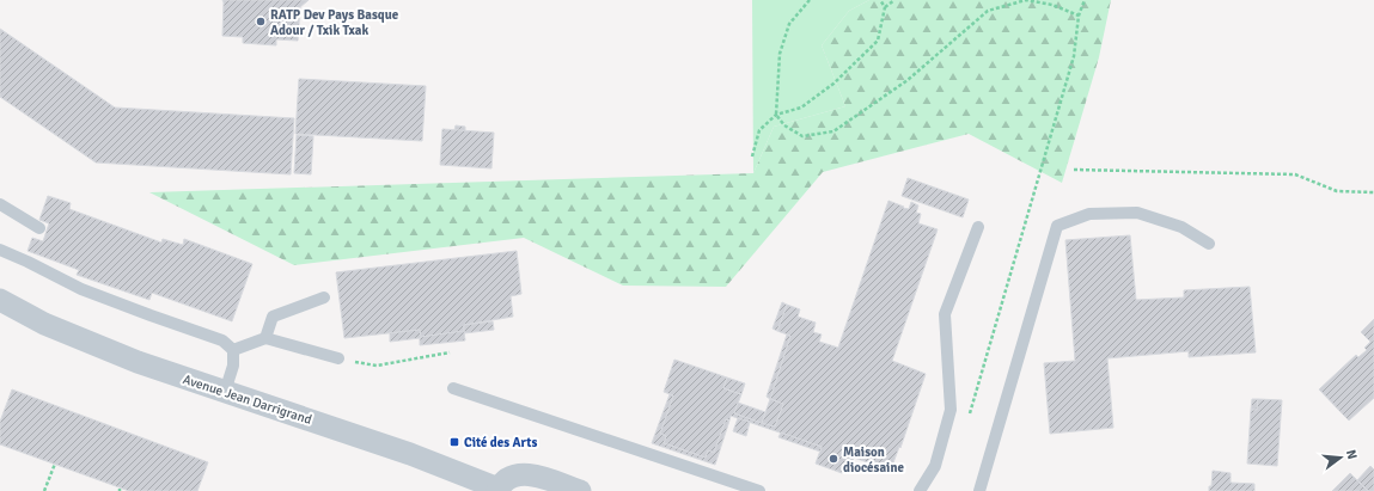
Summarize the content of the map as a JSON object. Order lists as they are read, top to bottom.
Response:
{
  "streets": {
    "street": ["Avenue Jean Darrigrand"]
  },
  "places": {
    "other": ["RATP Dev Pays Basque Adour / Txik Txak", "Maison diocésaine"],
    "transit": ["Cité des Arts"]
  },
  "north": "right"
}
